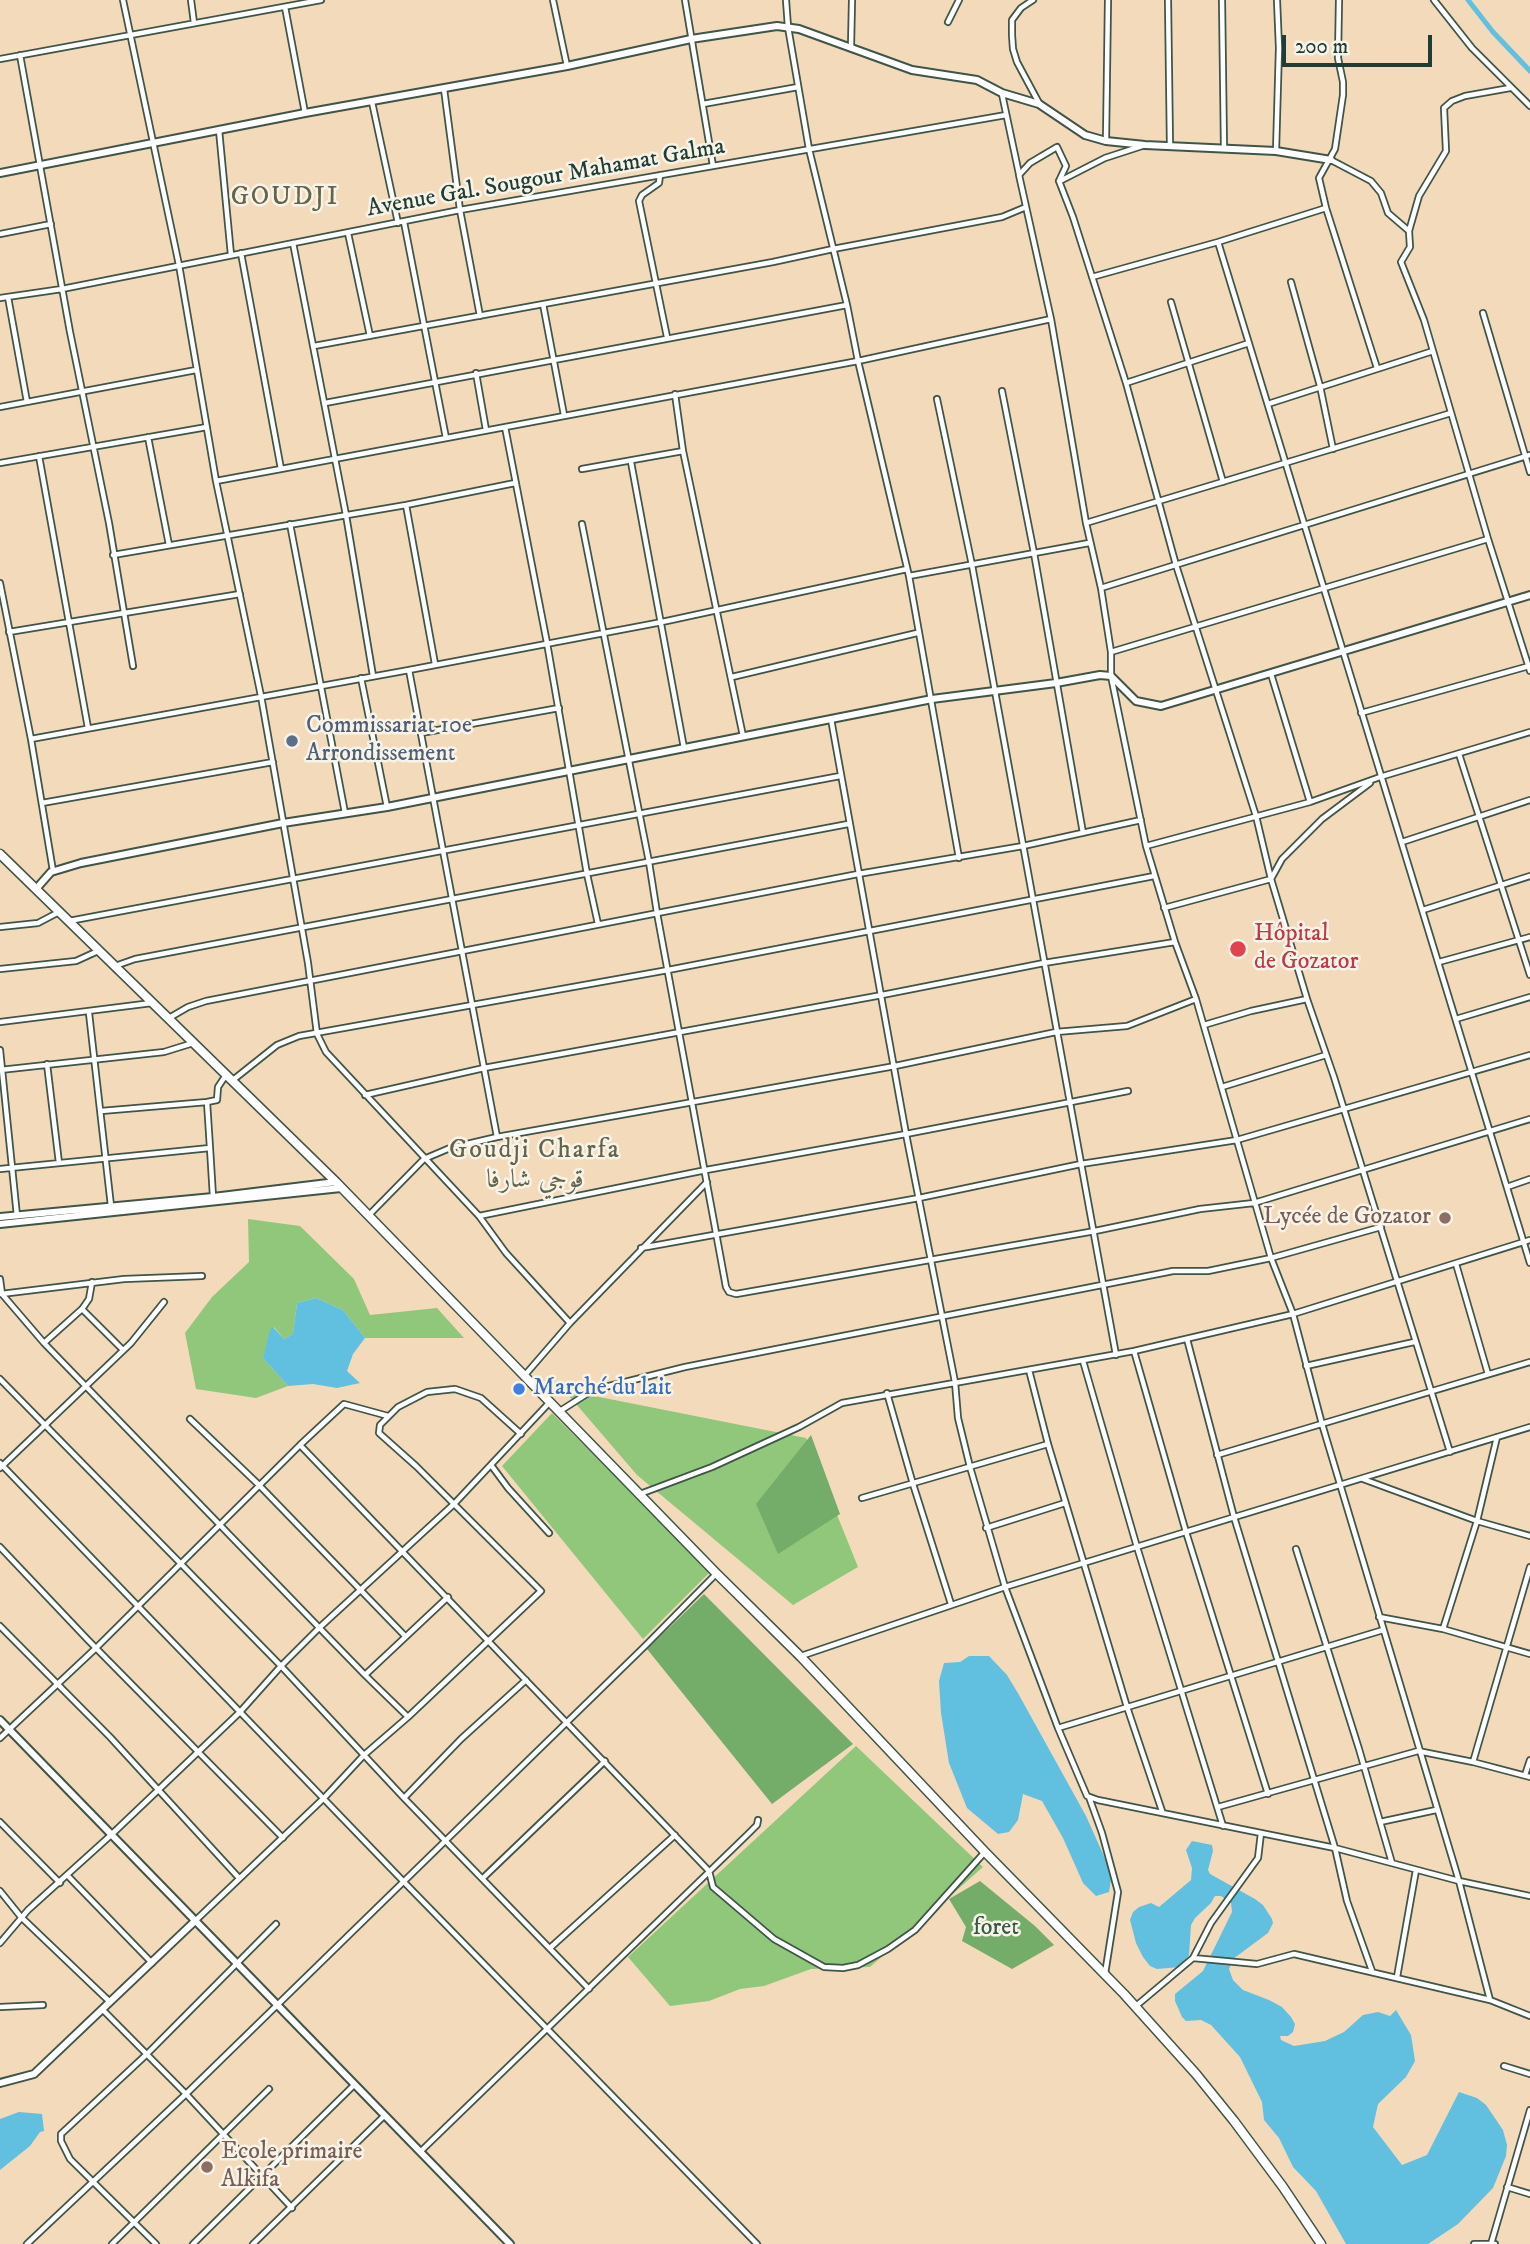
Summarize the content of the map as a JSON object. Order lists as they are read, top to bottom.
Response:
{
  "streets": {
    "street": ["Avenue Gal. Sougour Mahamat Galma"]
  },
  "districts": ["GOUDJI", "Goudji Charfa قوجي شارفا"],
  "parks": ["foret"],
  "places": [
    "Commissariat 10e Arrondissement",
    "Hôpital de Gozator",
    "Lycée de Gozator",
    "Marché du lait",
    "Ecole primaire Alkifa"
  ],
  "scale_bar": "200 m"
}
